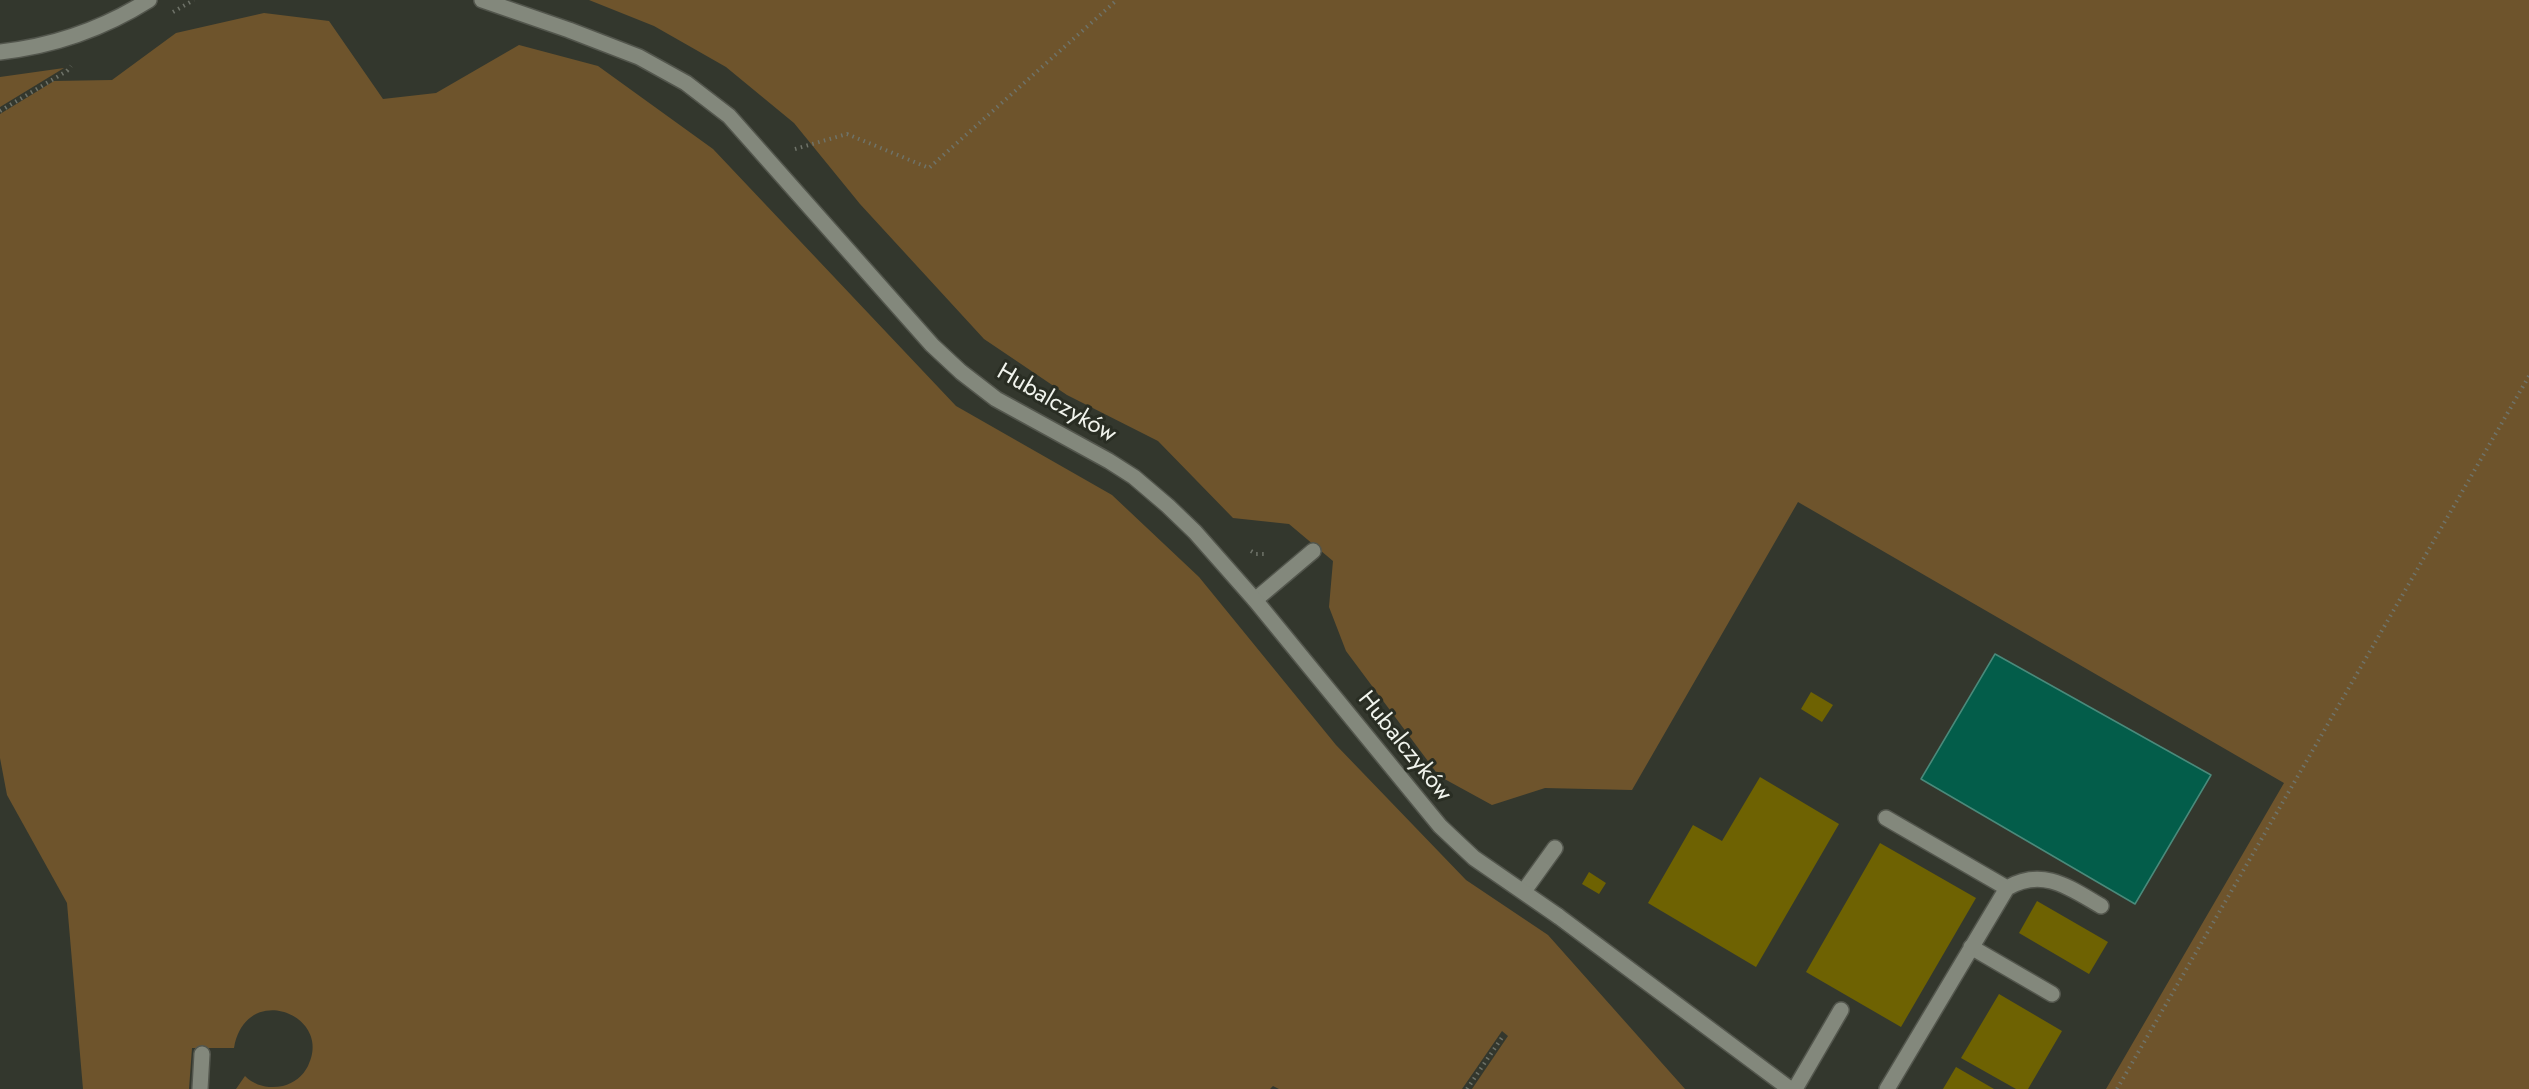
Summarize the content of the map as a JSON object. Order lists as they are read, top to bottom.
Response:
{
  "streets": {
    "street": ["Hubalczyków"]
  }
}
